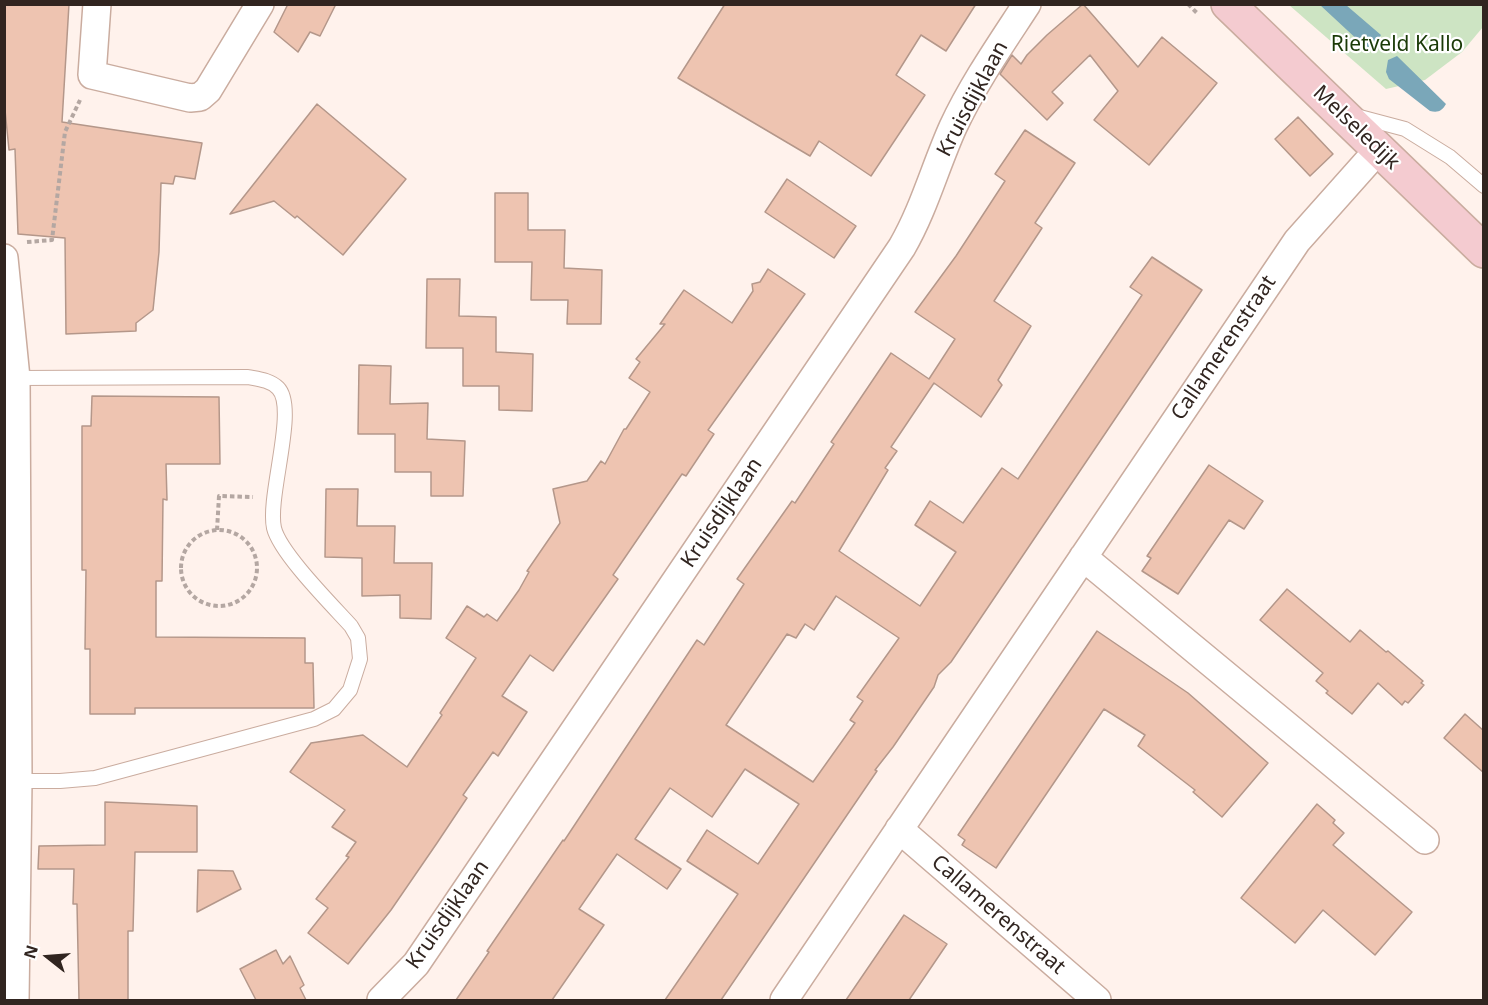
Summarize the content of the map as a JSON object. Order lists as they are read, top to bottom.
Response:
{
  "streets": {
    "main road": ["Melseledijk"],
    "street": ["Kruisdijklaan", "Callamerenstraat"]
  },
  "crossings": [
    ["Melseledijk", "Callamerenstraat"]
  ],
  "parks": ["Rietveld Kallo"],
  "north": "left"
}
